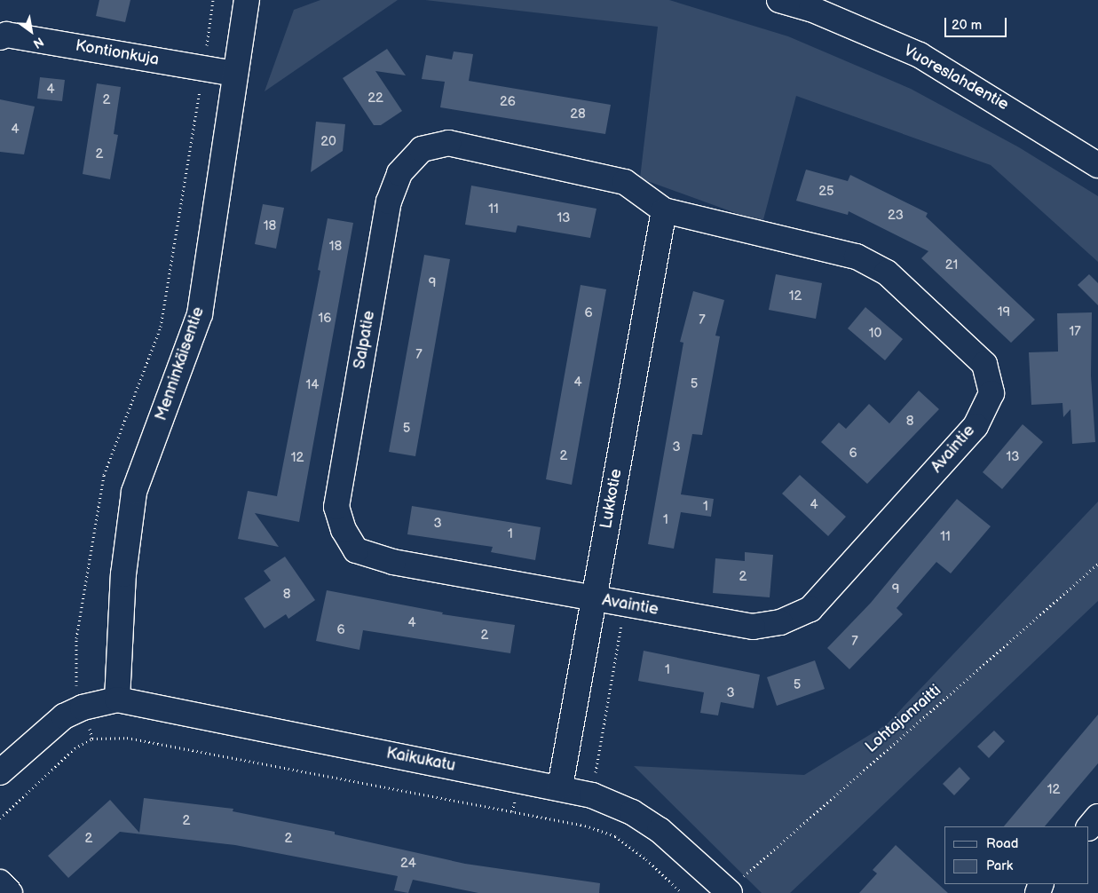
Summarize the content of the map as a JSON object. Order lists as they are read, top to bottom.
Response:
{
  "streets": {
    "street": [
      "Kontionkuja",
      "Vuoreslahdentie",
      "Salpatie",
      "Menninkäisentie",
      "Avaintie",
      "Lukkotie",
      "Kaikukatu"
    ],
    "path": ["Lohtajanraitti"]
  },
  "crossings": [
    ["Kontionkuja", "Menninkäisentie"],
    ["Salpatie", "Avaintie"],
    ["Salpatie", "Lukkotie"],
    ["Menninkäisentie", "Kaikukatu"],
    ["Avaintie", "Lukkotie"],
    ["Lukkotie", "Kaikukatu"],
    ["Lohtajanraitti", "Kaikukatu"]
  ],
  "house_numbers": [
    "4",
    "22",
    "2",
    "26",
    "28",
    "4",
    "20",
    "2",
    "25",
    "11",
    "23",
    "13",
    "18",
    "18",
    "21",
    "9",
    "12",
    "19",
    "6",
    "16",
    "7",
    "17",
    "10",
    "7",
    "4",
    "5",
    "14",
    "8",
    "5",
    "3",
    "6",
    "2",
    "13",
    "12",
    "4",
    "1",
    "1",
    "3",
    "1",
    "11",
    "2",
    "9",
    "8",
    "4",
    "6",
    "2",
    "7",
    "1",
    "5",
    "3",
    "12",
    "2",
    "2",
    "2",
    "24"
  ],
  "legend": ["Road", "Park"],
  "scale_bar": "20 m",
  "north": "bottom right"
}
